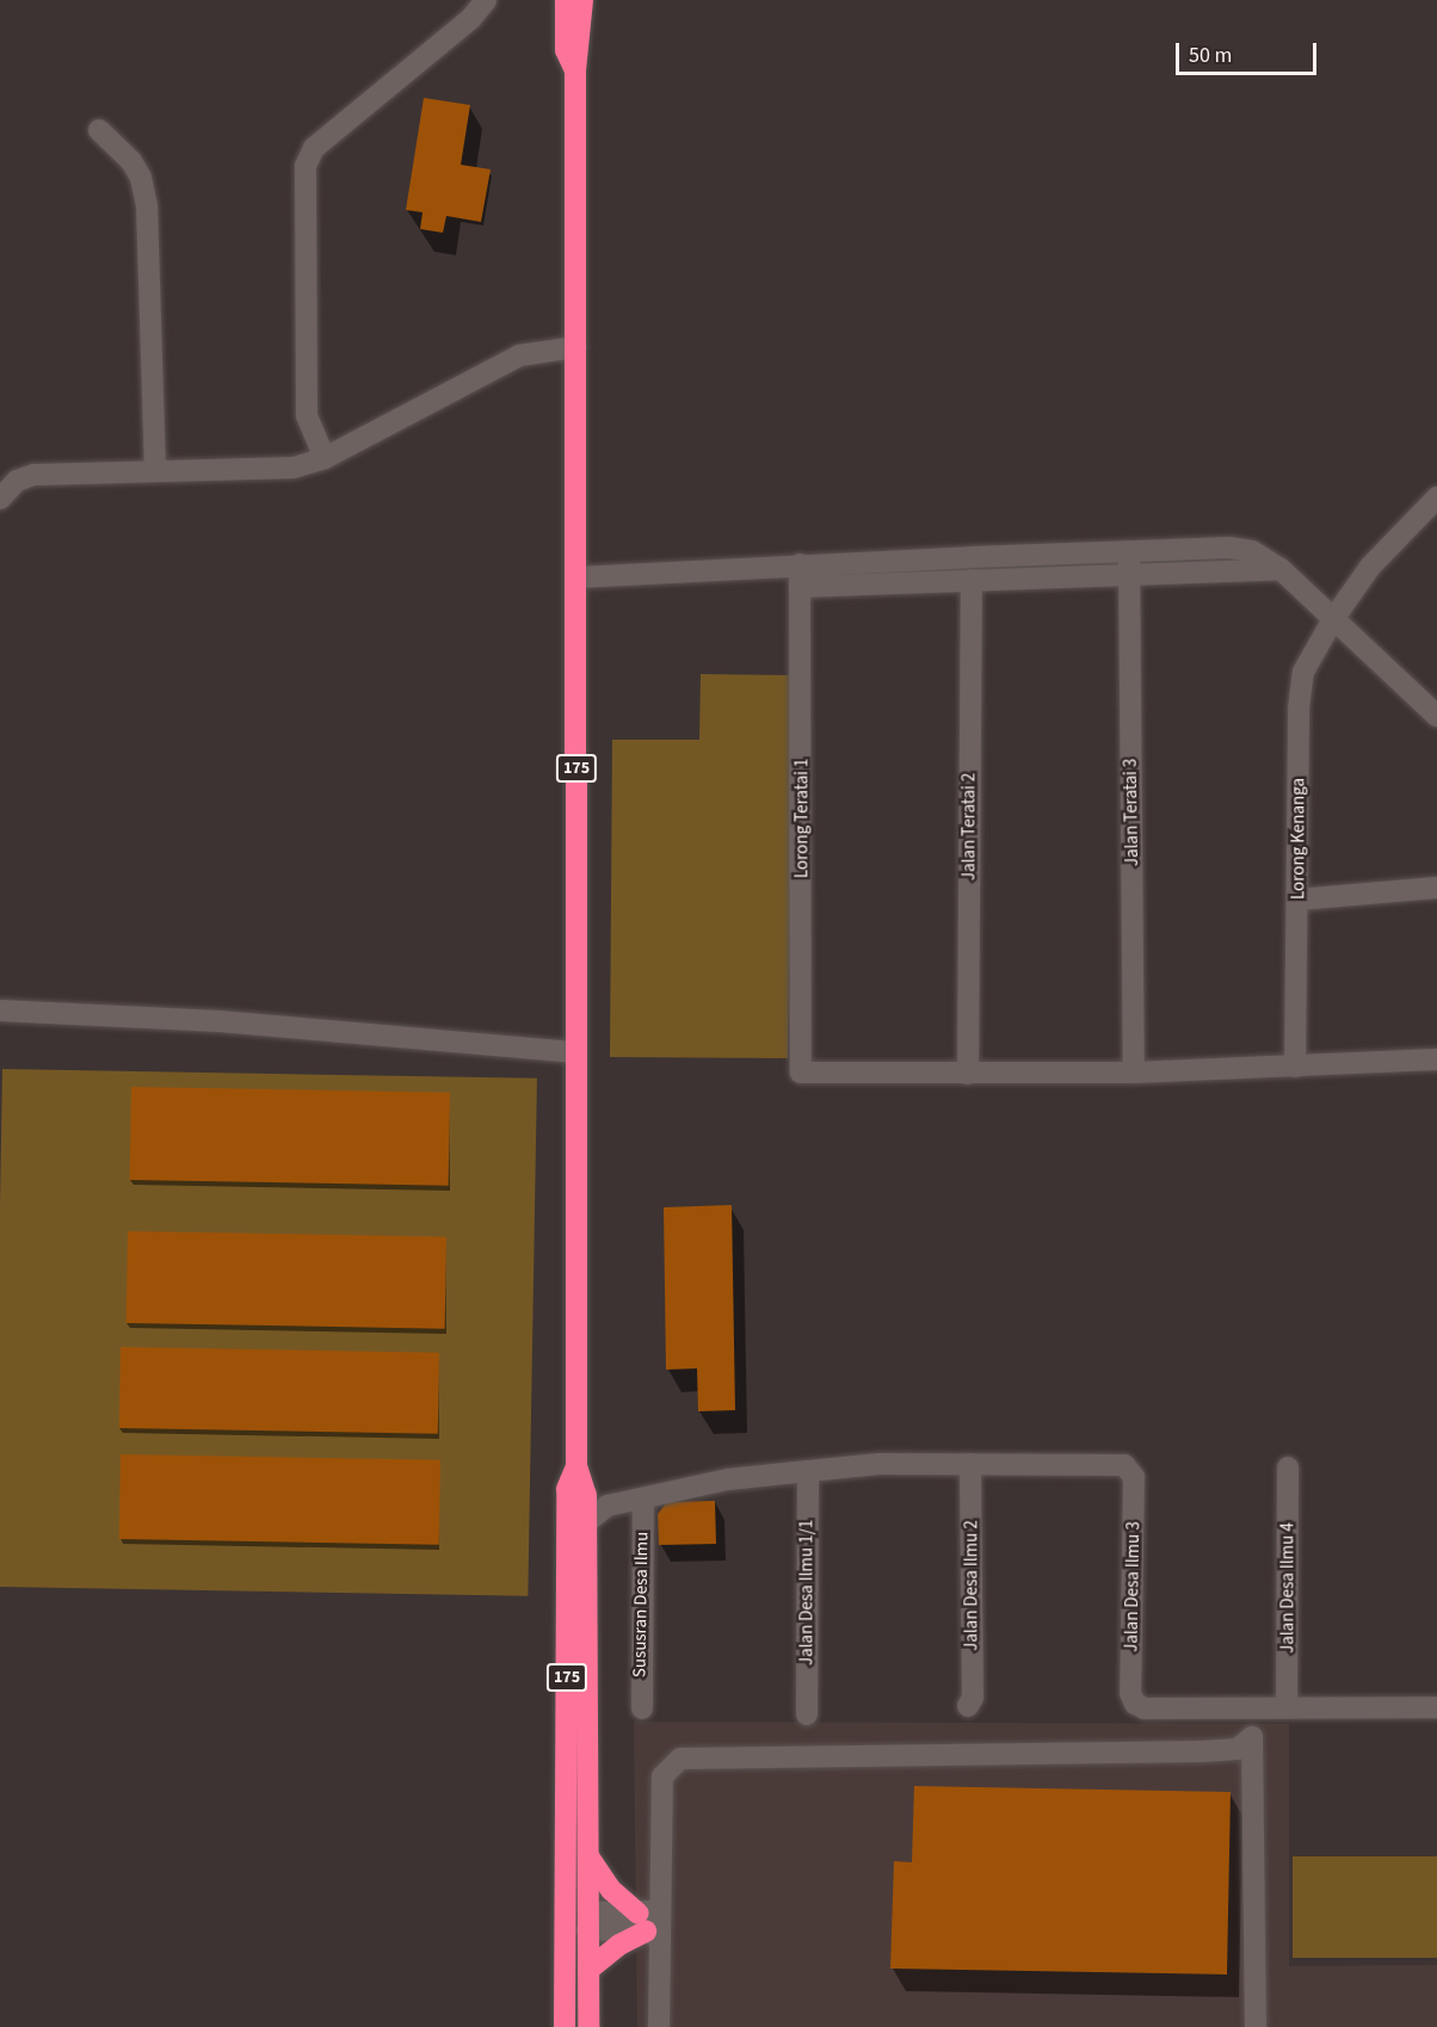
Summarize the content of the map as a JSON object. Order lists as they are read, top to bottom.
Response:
{
  "streets": {
    "highway": ["175"],
    "street": [
      "Jalan Teratai 3",
      "Lorong Teratai 1",
      "Jalan Teratai 2",
      "Lorong Kenanga",
      "Jalan Desa Ilmu 2",
      "Jalan Desa Ilmu 3",
      "Jalan Desa Ilmu 4",
      "Jalan Desa Ilmu 1/1",
      "Sususran Desa Ilmu"
    ]
  },
  "crossings": [
    ["Lorong Teratai 1", "Jalan Teratai 2"],
    ["Jalan Desa Ilmu 2", "Jalan Desa Ilmu 3"],
    ["Jalan Desa Ilmu 3", "Jalan Desa Ilmu 4"]
  ],
  "scale_bar": "50 m"
}
